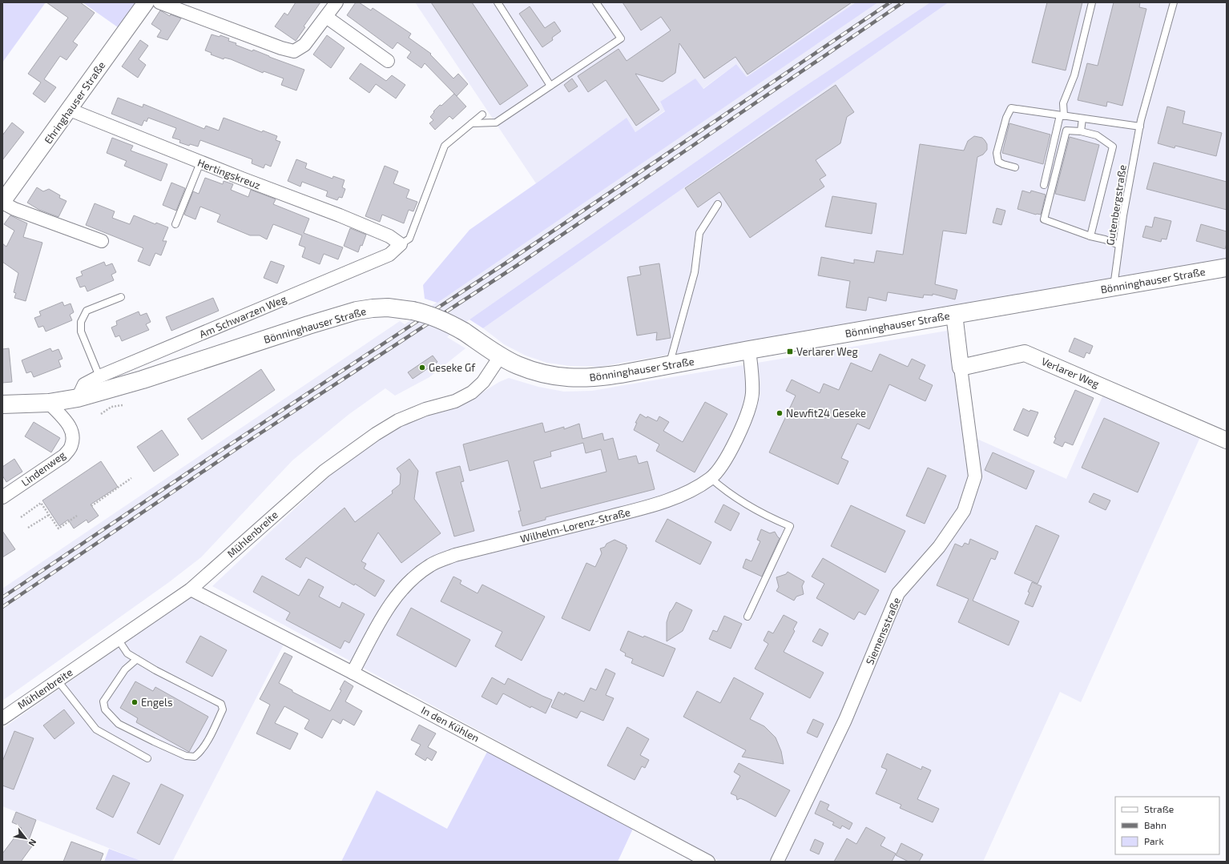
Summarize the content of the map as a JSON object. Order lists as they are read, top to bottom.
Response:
{
  "streets": {
    "main road": ["Bönninghauser Straße"],
    "street": [
      "Ehringhauser Straße",
      "Hertingskreuz",
      "Am Schwarzen Weg",
      "Verlarer Weg",
      "Lindenweg",
      "Wilhelm-Lorenz-Straße",
      "Mühlenbreite",
      "Siemensstraße",
      "In den Kühlen"
    ],
    "lane": ["Gutenbergstraße"]
  },
  "crossings": [
    ["Ehringhauser Straße", "Hertingskreuz"],
    ["Hertingskreuz", "Am Schwarzen Weg"],
    ["Gutenbergstraße", "Bönninghauser Straße"],
    ["Bönninghauser Straße", "Am Schwarzen Weg"],
    ["Bönninghauser Straße", "Lindenweg"],
    ["Bönninghauser Straße", "Wilhelm-Lorenz-Straße"],
    ["Bönninghauser Straße", "Mühlenbreite"],
    ["Verlarer Weg", "Siemensstraße"],
    ["Wilhelm-Lorenz-Straße", "In den Kühlen"],
    ["Mühlenbreite", "In den Kühlen"]
  ],
  "places": {
    "transit": ["Verlarer Weg"],
    "other": ["Geseke Gf", "Newfit24 Geseke", "Engels"]
  },
  "legend": ["Straße", "Bahn", "Park"],
  "north": "bottom right"
}
